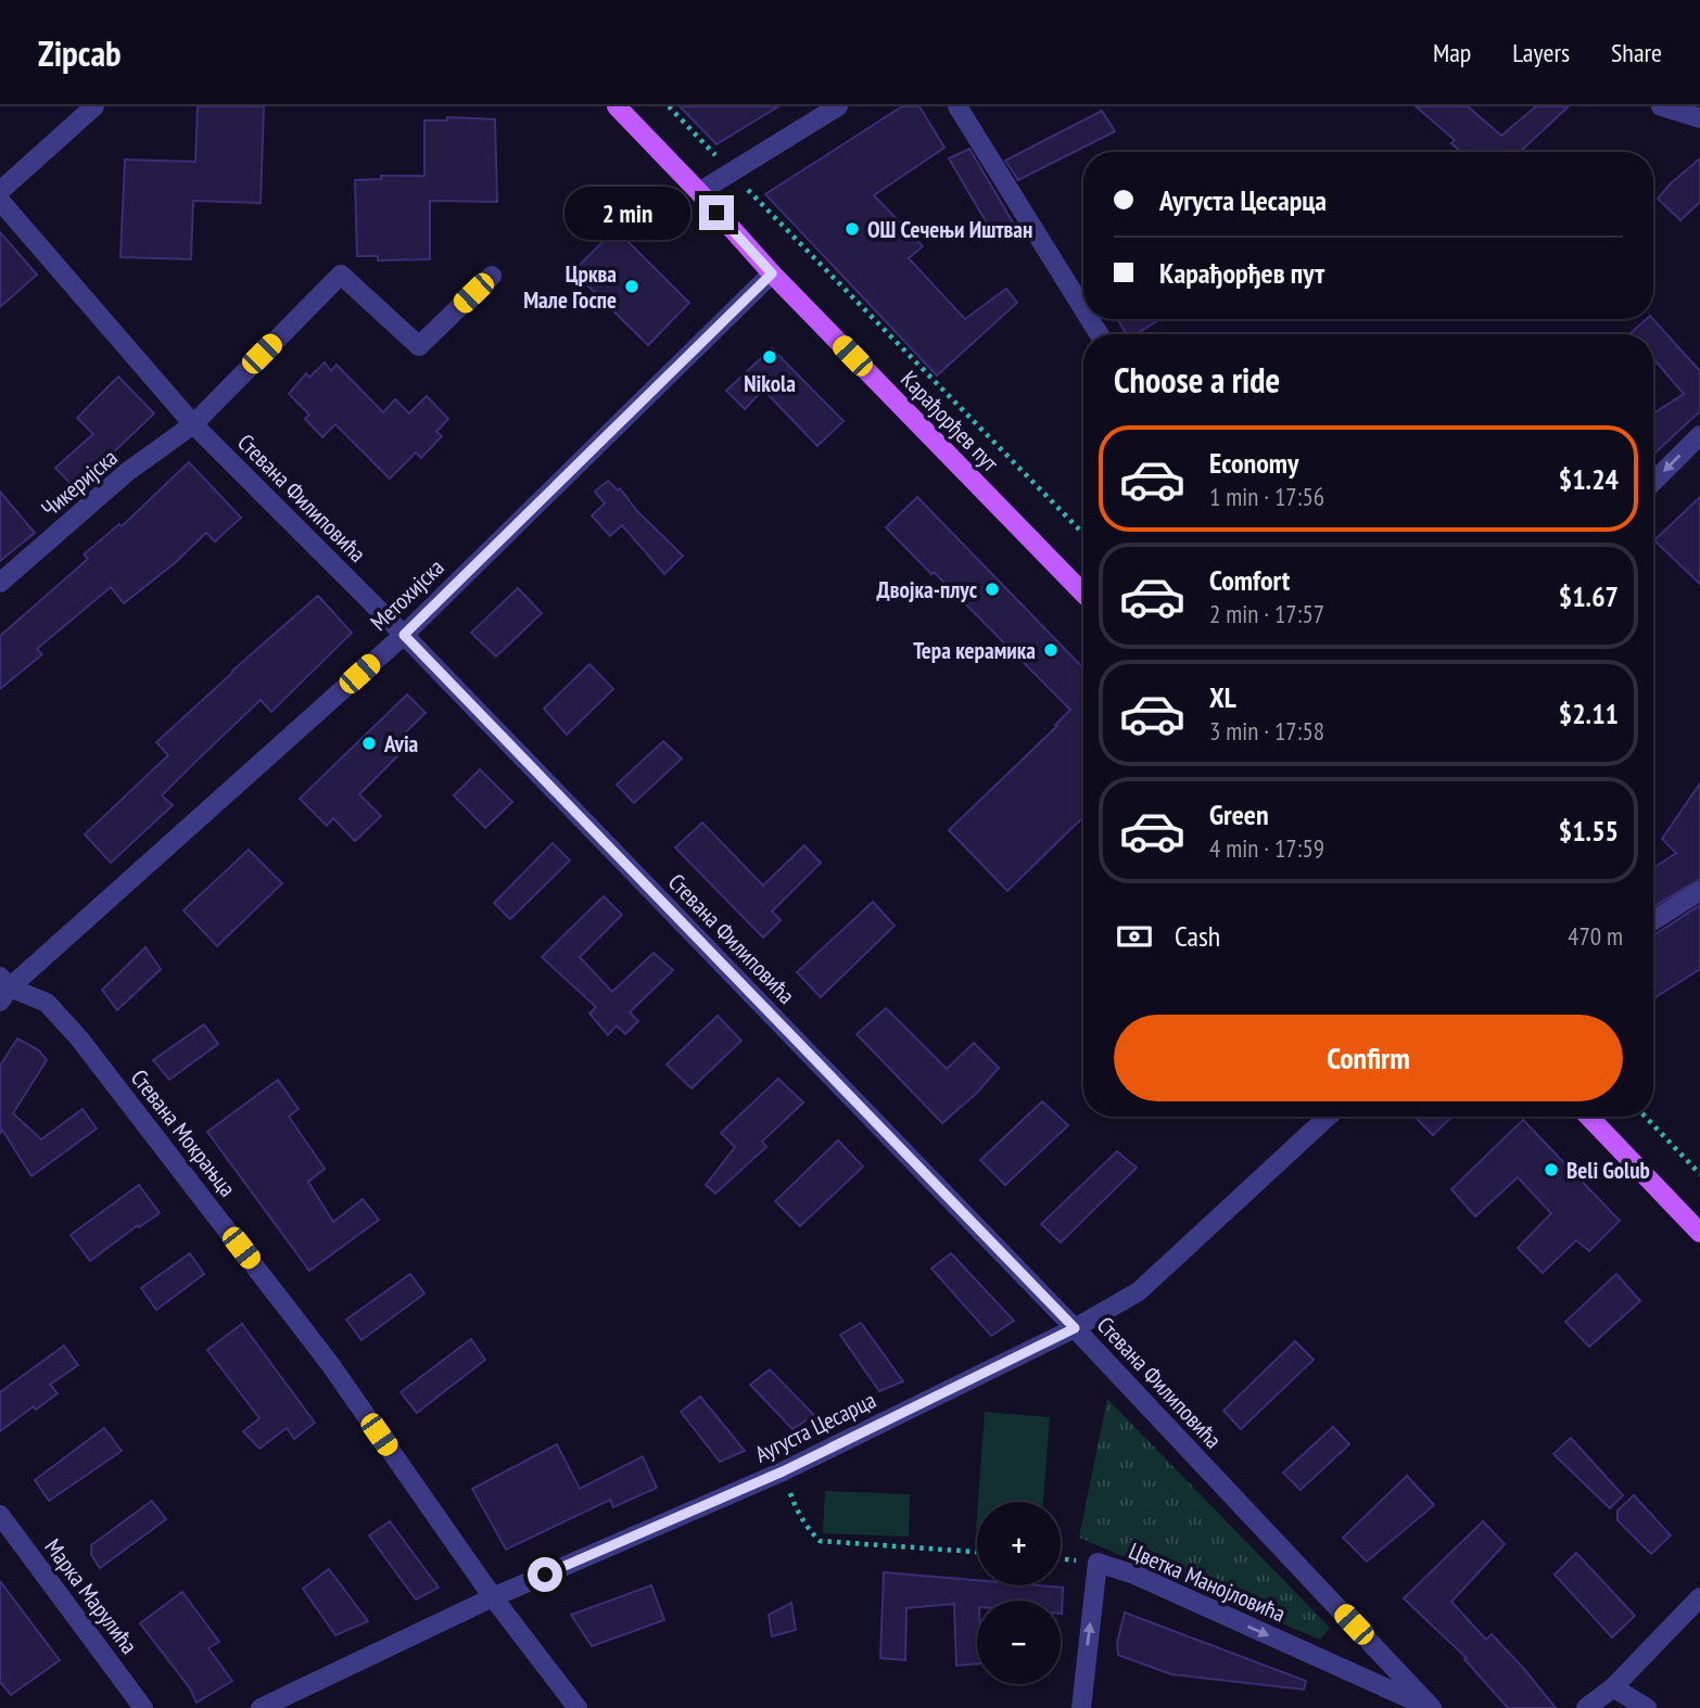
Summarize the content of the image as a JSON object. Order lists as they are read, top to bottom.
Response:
{
  "streets": {
    "main road": ["Карађорђев пут"],
    "street": [
      "Чикеријска",
      "Стевана Филиповића",
      "Метохијска",
      "Стевана Мокрањца",
      "Аугуста Цесарца",
      "Цветка Манојловића",
      "Марка Марулића"
    ]
  },
  "crossings": [
    ["Карађорђев пут", "Метохијска"],
    ["Чикеријска", "Стевана Филиповића"],
    ["Стевана Филиповића", "Метохијска"],
    ["Стевана Филиповића", "Аугуста Цесарца"],
    ["Стевана Филиповића", "Цветка Манојловића"],
    ["Метохијска", "Стевана Мокрањца"],
    ["Стевана Мокрањца", "Аугуста Цесарца"]
  ],
  "places": [
    "ОШ Сечењи Иштван",
    "Црква Мале Госпе",
    "Nikola",
    "Двојка-плус",
    "Тера керамика",
    "Avia",
    "Beli Golub"
  ],
  "page": {
    "header": "Zipcab",
    "nav": ["Map", "Layers", "Share"],
    "banner": ["Аугуста Цесарца", "Карађорђев пут"],
    "bubble": "2 min",
    "heading": "Choose a ride",
    "list": [
      {
        "name": "Economy",
        "note": "1 min · 17:56",
        "value": "$1.24"
      },
      {
        "name": "Comfort",
        "note": "2 min · 17:57",
        "value": "$1.67"
      },
      {
        "name": "XL",
        "note": "3 min · 17:58",
        "value": "$2.11"
      },
      {
        "name": "Green",
        "note": "4 min · 17:59",
        "value": "$1.55"
      }
    ],
    "pay": ["Cash", "470 m"],
    "buttons": "Confirm",
    "map_buttons": ["+", "−"]
  }
}
